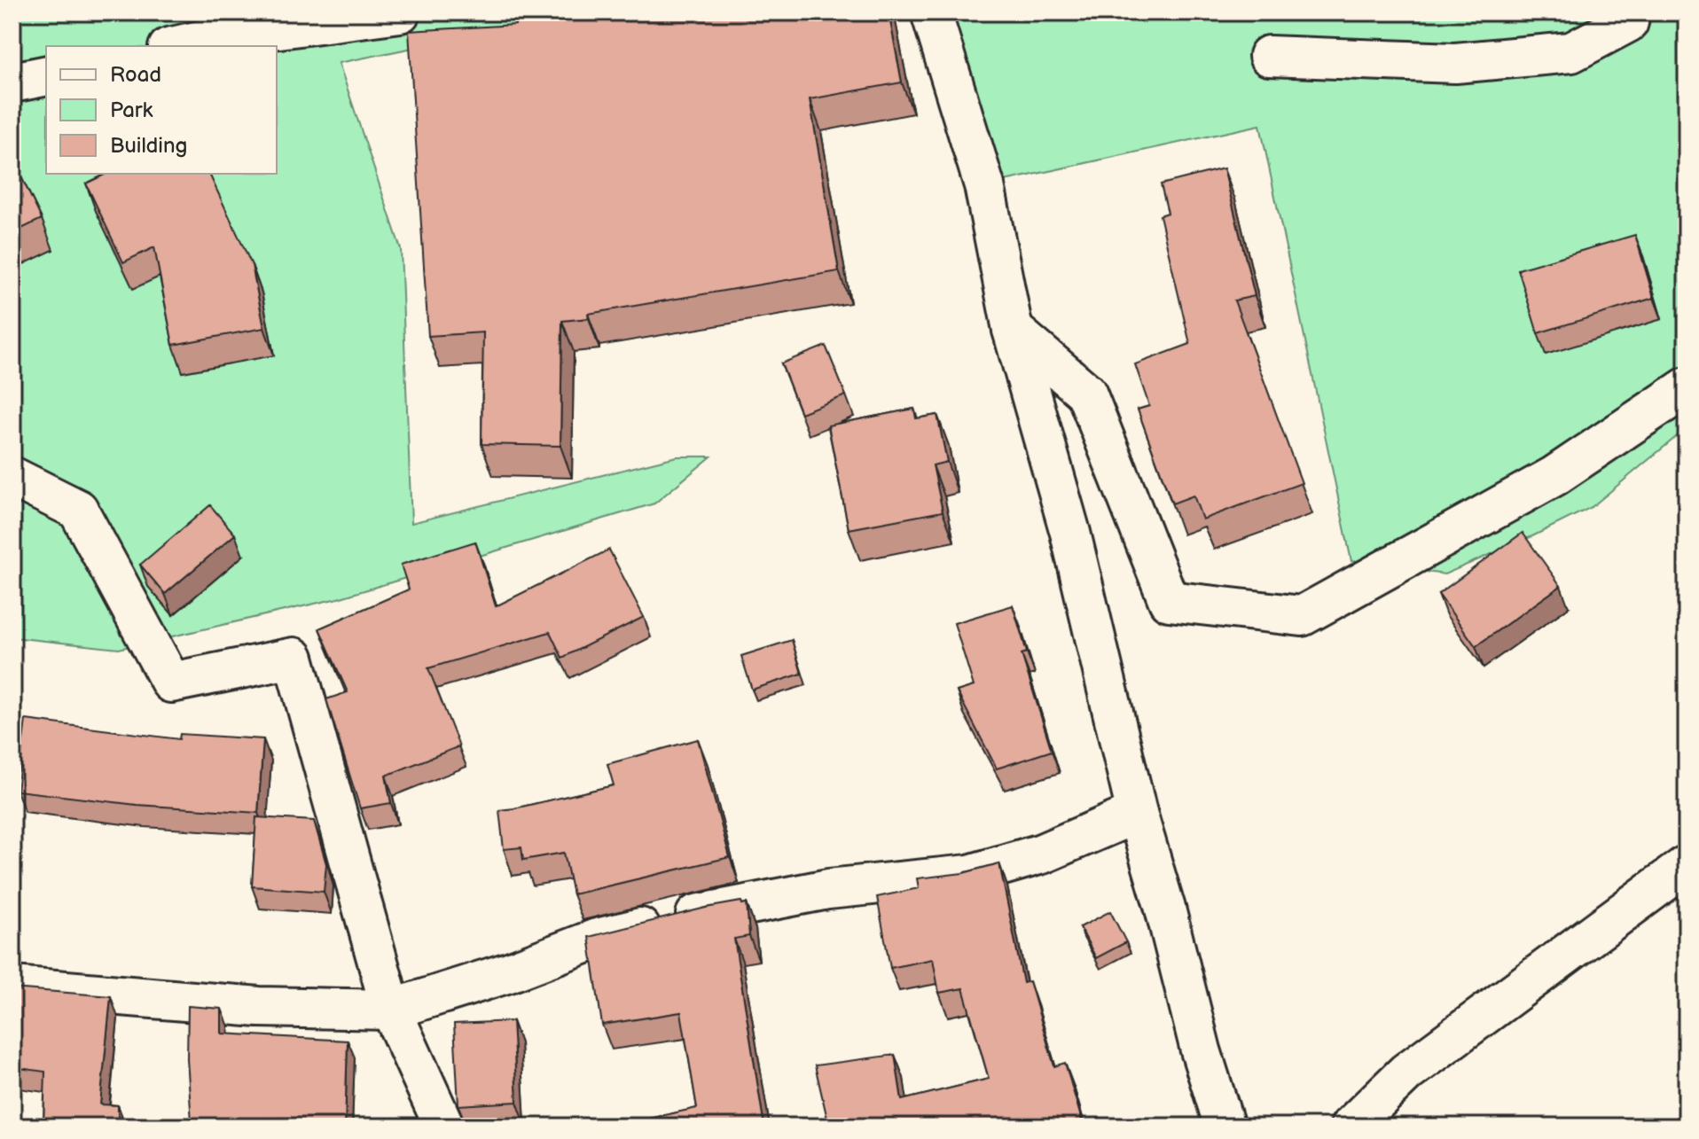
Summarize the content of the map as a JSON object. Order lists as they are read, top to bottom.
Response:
{
  "legend": ["Road", "Park", "Building"]
}
